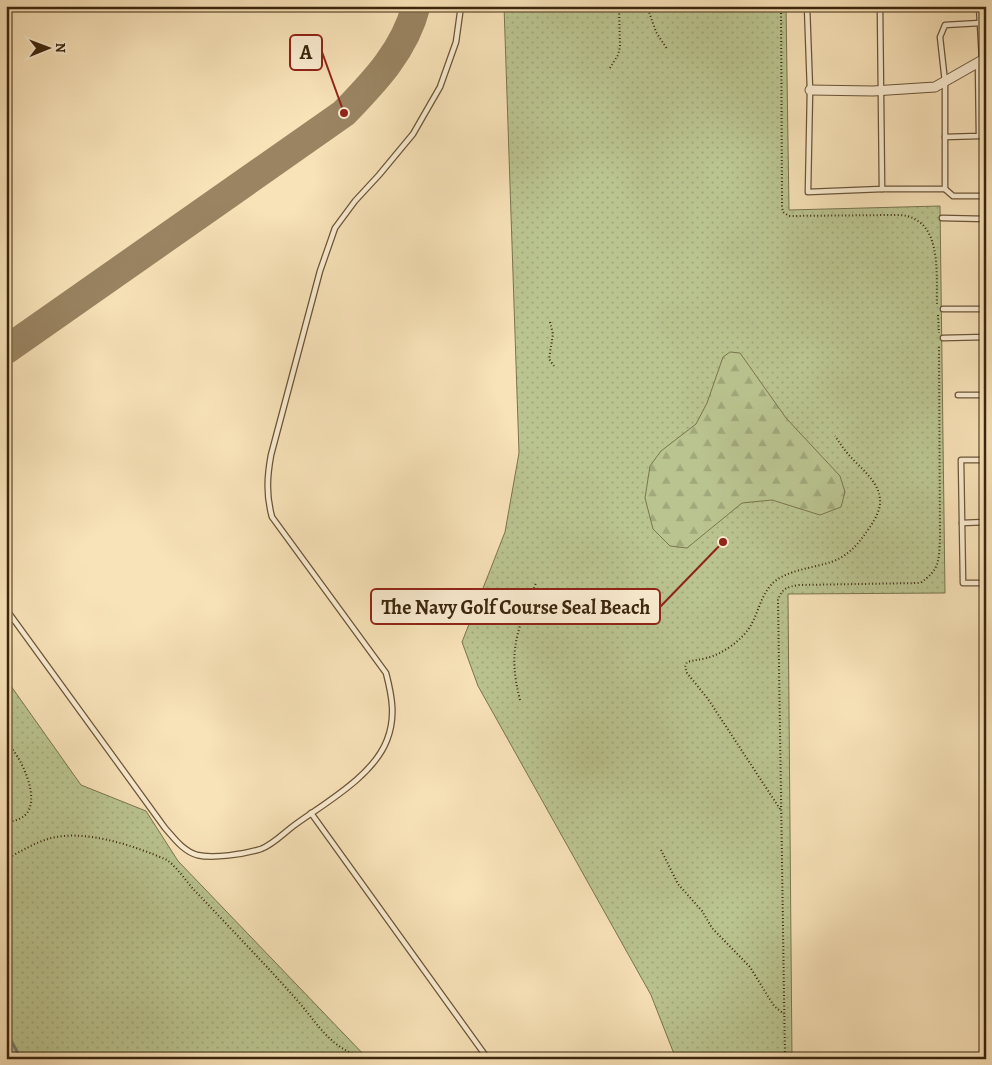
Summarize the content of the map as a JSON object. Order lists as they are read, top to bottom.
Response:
{
  "places": ["A", "The Navy Golf Course Seal Beach"],
  "north": "right"
}
